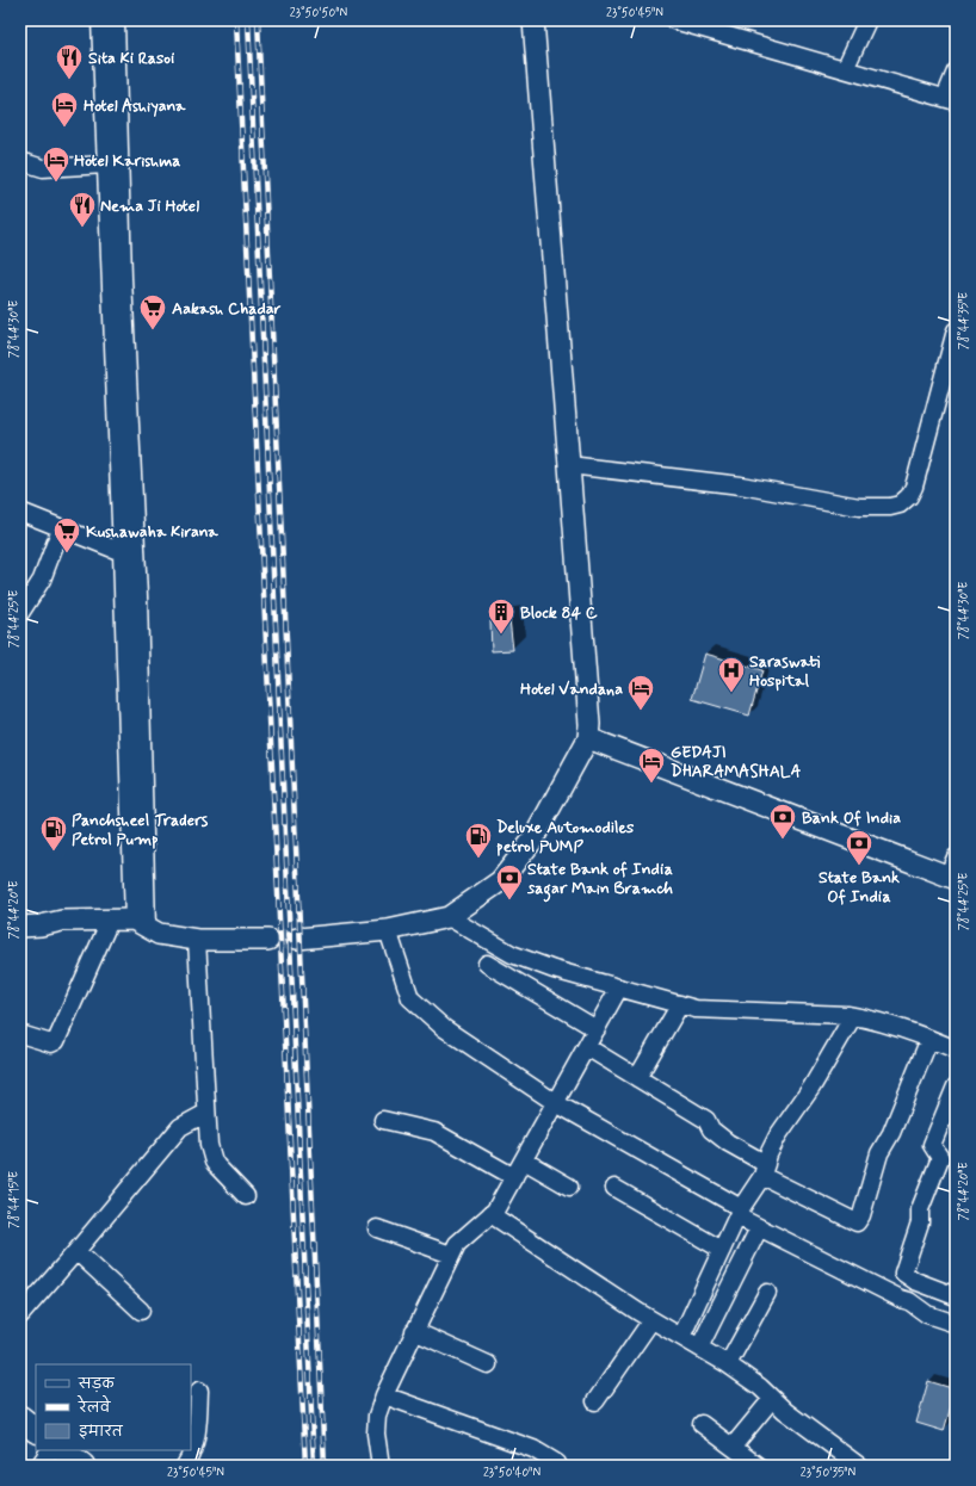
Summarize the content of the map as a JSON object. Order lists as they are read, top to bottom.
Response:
{
  "places": {
    "restaurant": ["Sita Ki Rasoi", "Nema Ji Hotel"],
    "hotel": [
      "Hotel Ashiyana",
      "Hotel Karishma",
      "Hotel Vandana",
      "GEDAJI DHARAMASHALA"
    ],
    "supermarket": ["Aakash Chadar", "Kushawaha Kirana"],
    "building": ["Block 84 C"],
    "hospital": ["Saraswati Hospital"],
    "bank": ["Bank Of India", "State Bank Of India", "State Bank of India sagar Main Bramch"],
    "fuel station": ["Panchsheel Traders Petrol Pump", "Deluxe Automodiles petrol PUMP"]
  },
  "legend": ["सड़क", "रेलवे", "इमारत"],
  "coordinates": [
    "23°50'50\"N",
    "23°50'45\"N",
    "78°44'35\"E",
    "78°44'30\"E",
    "78°44'25\"E",
    "78°44'20\"E",
    "78°44'15\"E",
    "23°50'40\"N",
    "23°50'35\"N"
  ]
}
